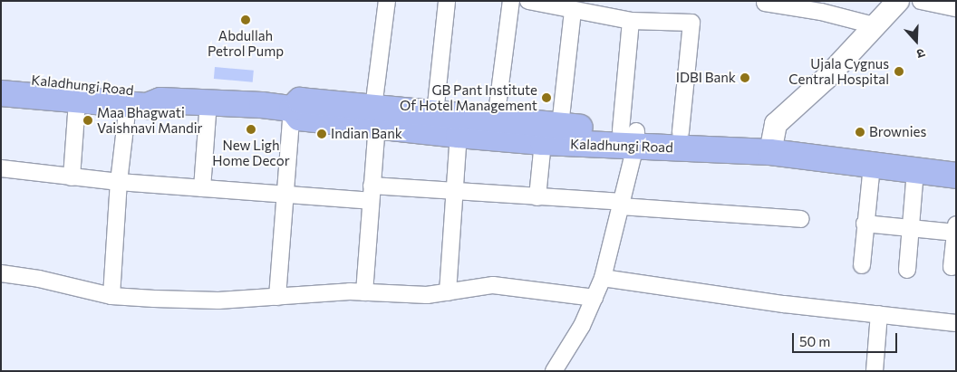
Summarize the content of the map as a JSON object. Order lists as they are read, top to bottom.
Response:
{
  "streets": {
    "main road": ["Kaladhungi Road"]
  },
  "places": [
    "Abdullah Petrol Pump",
    "Ujala Cygnus Central Hospital",
    "IDBI Bank",
    "GB Pant Institute Of Hotel Management",
    "Maa Bhagwati Vaishnavi Mandir",
    "New Ligh Home Decor",
    "Brownies",
    "Indian Bank"
  ],
  "scale_bar": "50 m",
  "north": "bottom"
}
